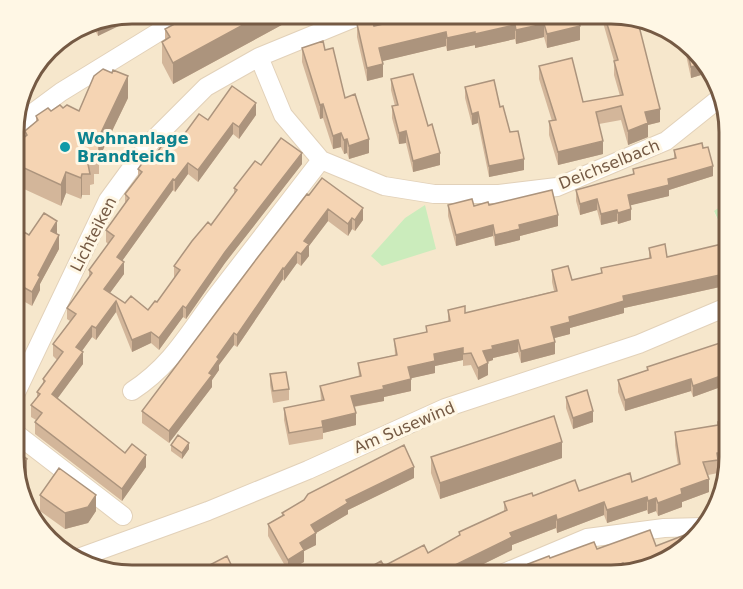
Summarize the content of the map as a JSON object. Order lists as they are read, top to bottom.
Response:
{
  "streets": {
    "street": ["Deichselbach", "Lichteiken", "Am Susewind"]
  },
  "crossings": [
    ["Deichselbach", "Lichteiken"]
  ],
  "places": ["Wohnanlage Brandteich"]
}
